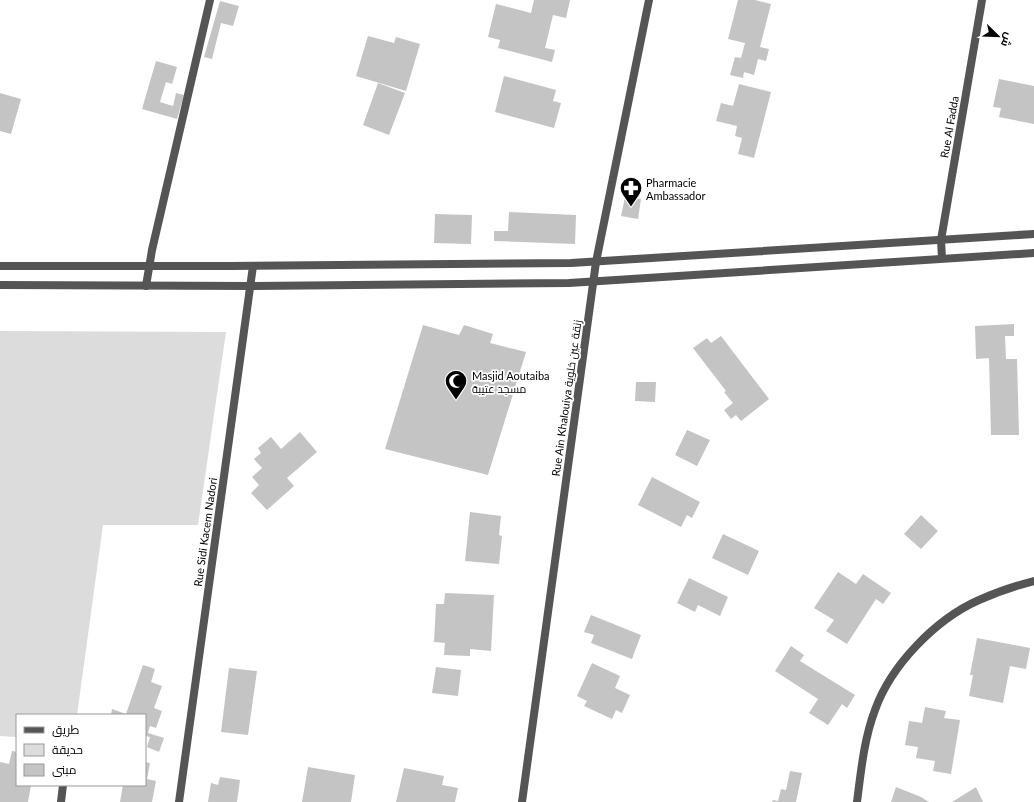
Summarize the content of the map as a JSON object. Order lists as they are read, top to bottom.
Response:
{
  "streets": {
    "street": ["Rue Al Fadda", "Rue Ain Khalouiya زنقة عين خلوية", "Rue Sidi Kacem Nadori"]
  },
  "places": {
    "pharmacy": ["Pharmacie Ambassador"],
    "mosque": ["Masjid Aoutaiba مسجد عتيبة"]
  },
  "legend": ["طريق", "حديقة", "مبنى"],
  "north": "bottom right"
}
